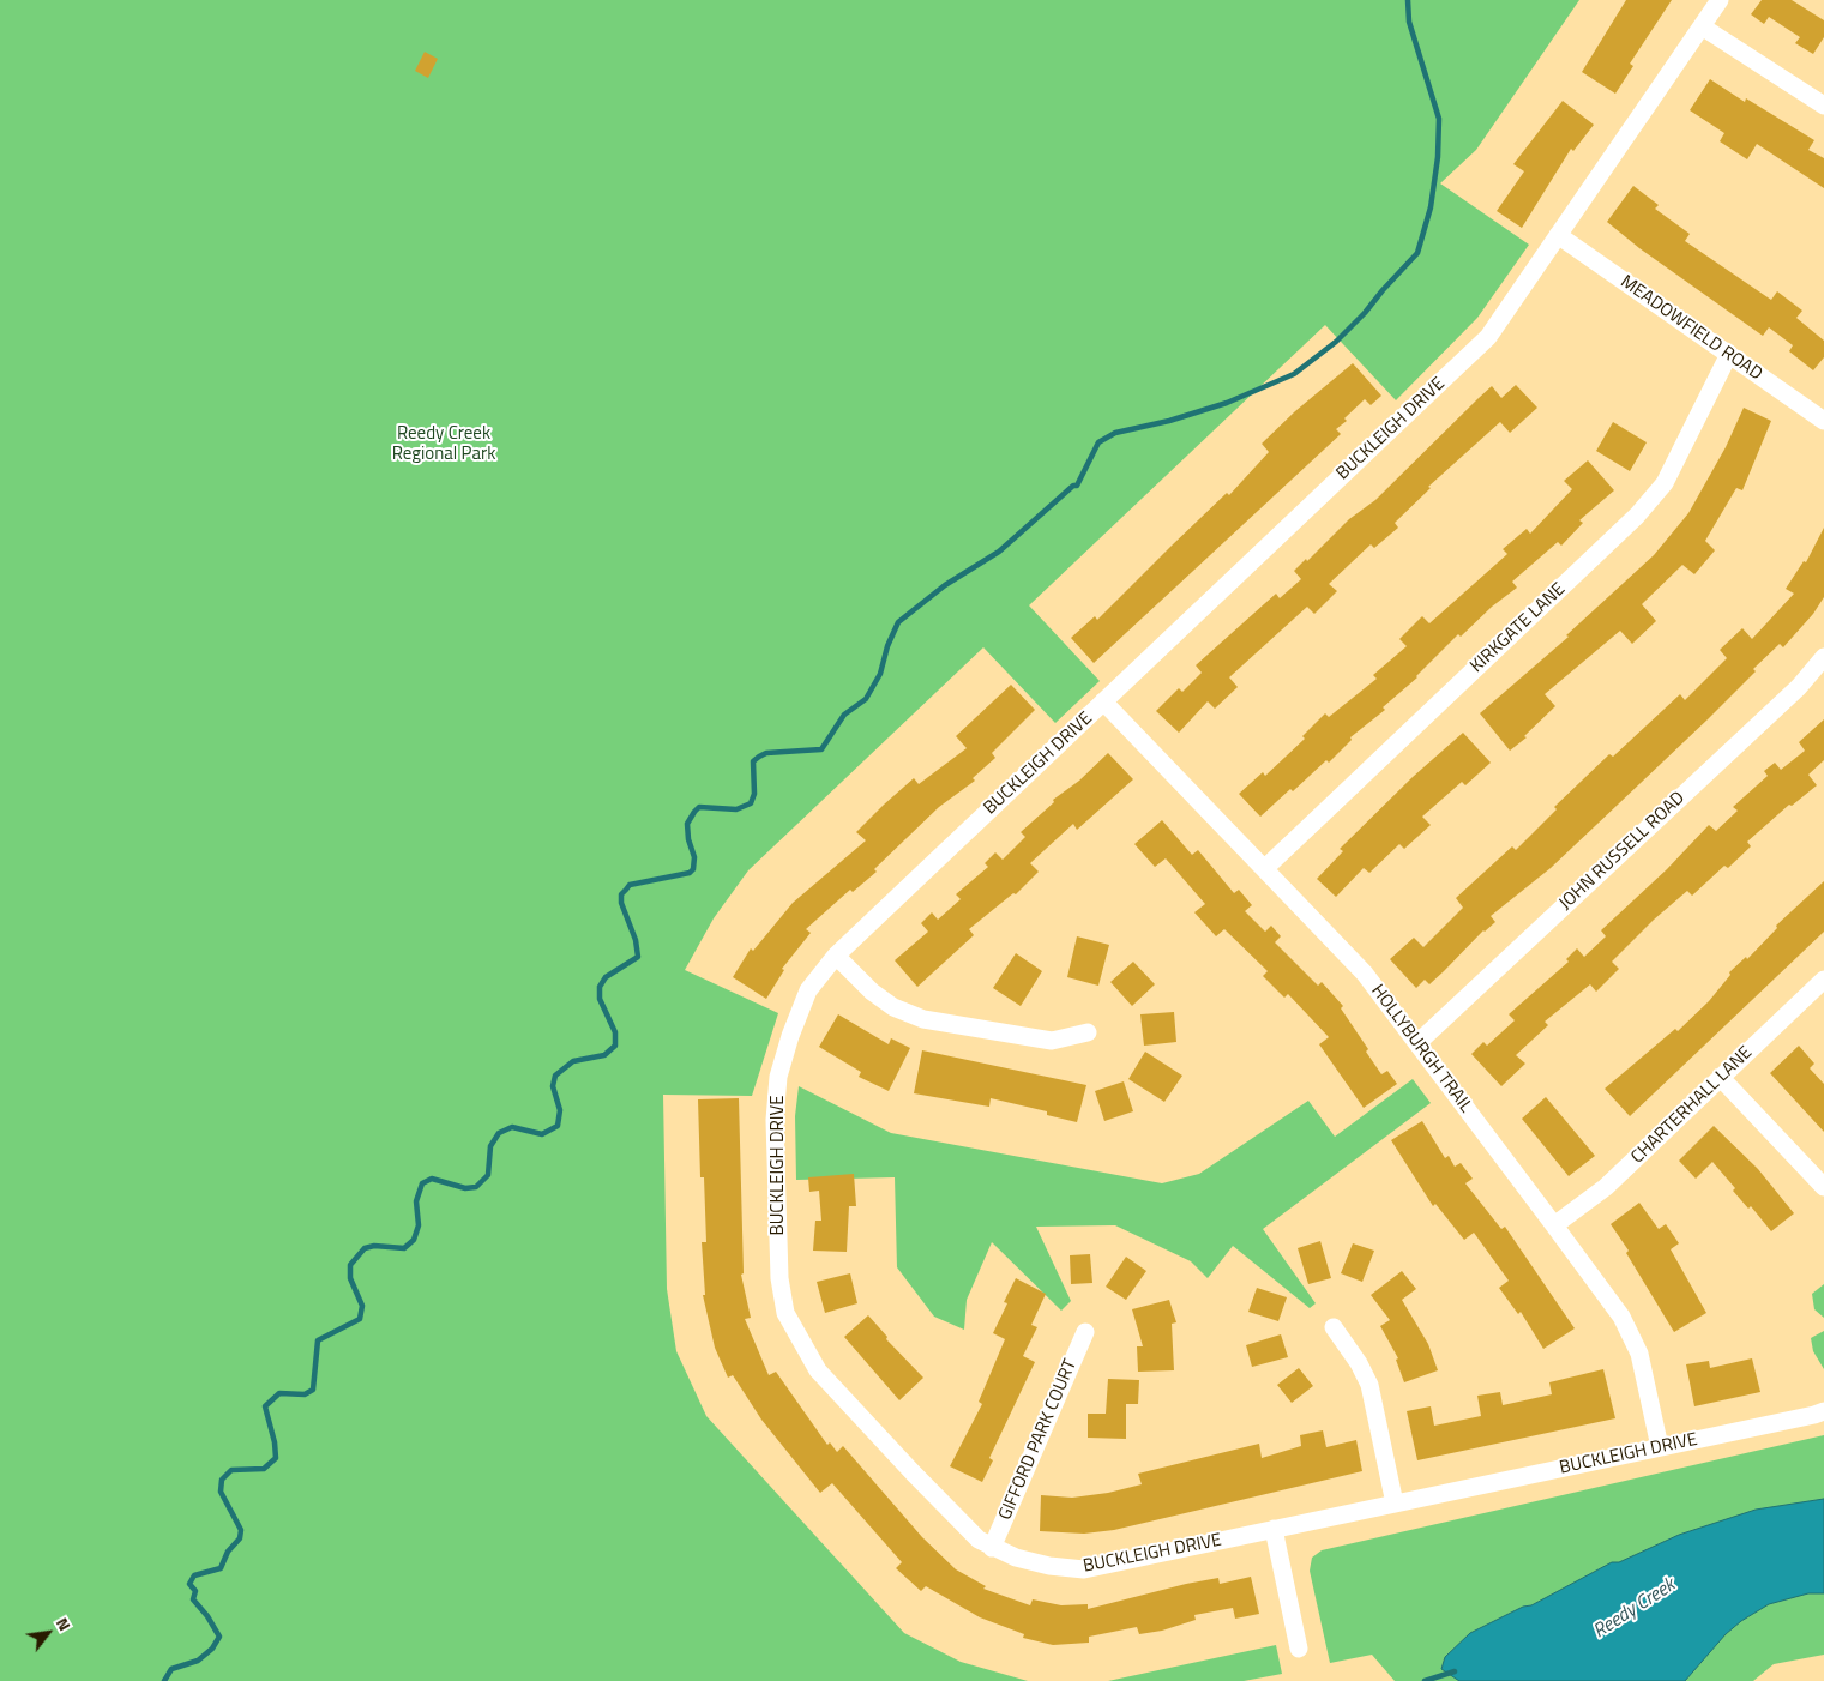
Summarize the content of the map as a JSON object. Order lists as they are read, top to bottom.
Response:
{
  "streets": {
    "street": [
      "MEADOWFIELD ROAD",
      "BUCKLEIGH DRIVE",
      "KIRKGATE LANE",
      "JOHN RUSSELL ROAD",
      "HOLLYBURGH TRAIL",
      "CHARTERHALL LANE",
      "GIFFORD PARK COURT"
    ]
  },
  "crossings": [
    ["MEADOWFIELD ROAD", "BUCKLEIGH DRIVE"],
    ["MEADOWFIELD ROAD", "KIRKGATE LANE"],
    ["BUCKLEIGH DRIVE", "HOLLYBURGH TRAIL"],
    ["BUCKLEIGH DRIVE", "GIFFORD PARK COURT"],
    ["KIRKGATE LANE", "HOLLYBURGH TRAIL"],
    ["JOHN RUSSELL ROAD", "HOLLYBURGH TRAIL"],
    ["HOLLYBURGH TRAIL", "CHARTERHALL LANE"]
  ],
  "water": ["Reedy Creek"],
  "parks": ["Reedy Creek Regional Park"],
  "north": "top right"
}
